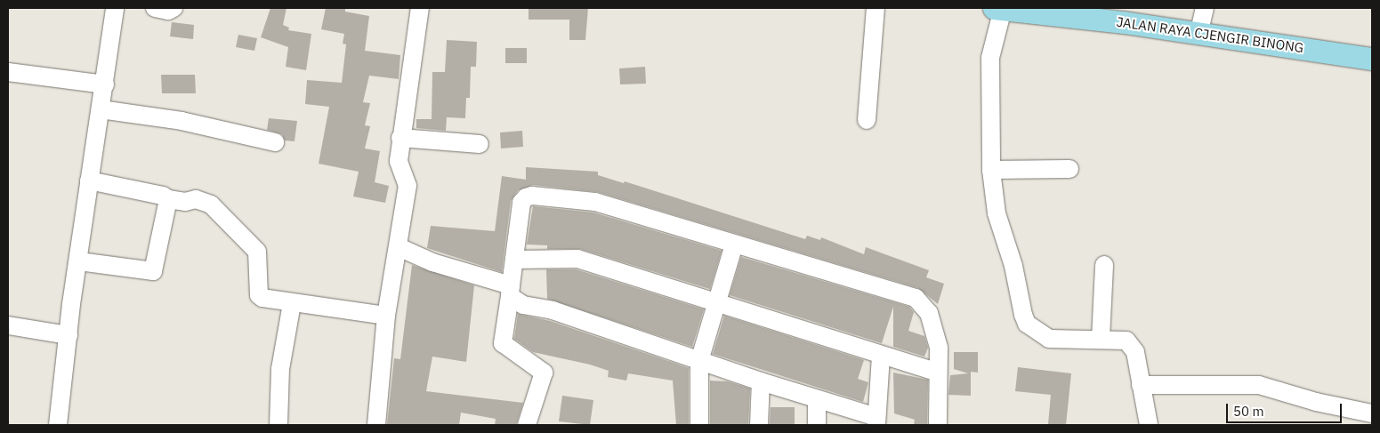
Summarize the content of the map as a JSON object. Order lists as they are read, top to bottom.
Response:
{
  "streets": {
    "main road": ["JALAN RAYA CJENGIR BINONG"]
  },
  "scale_bar": "50 m"
}
